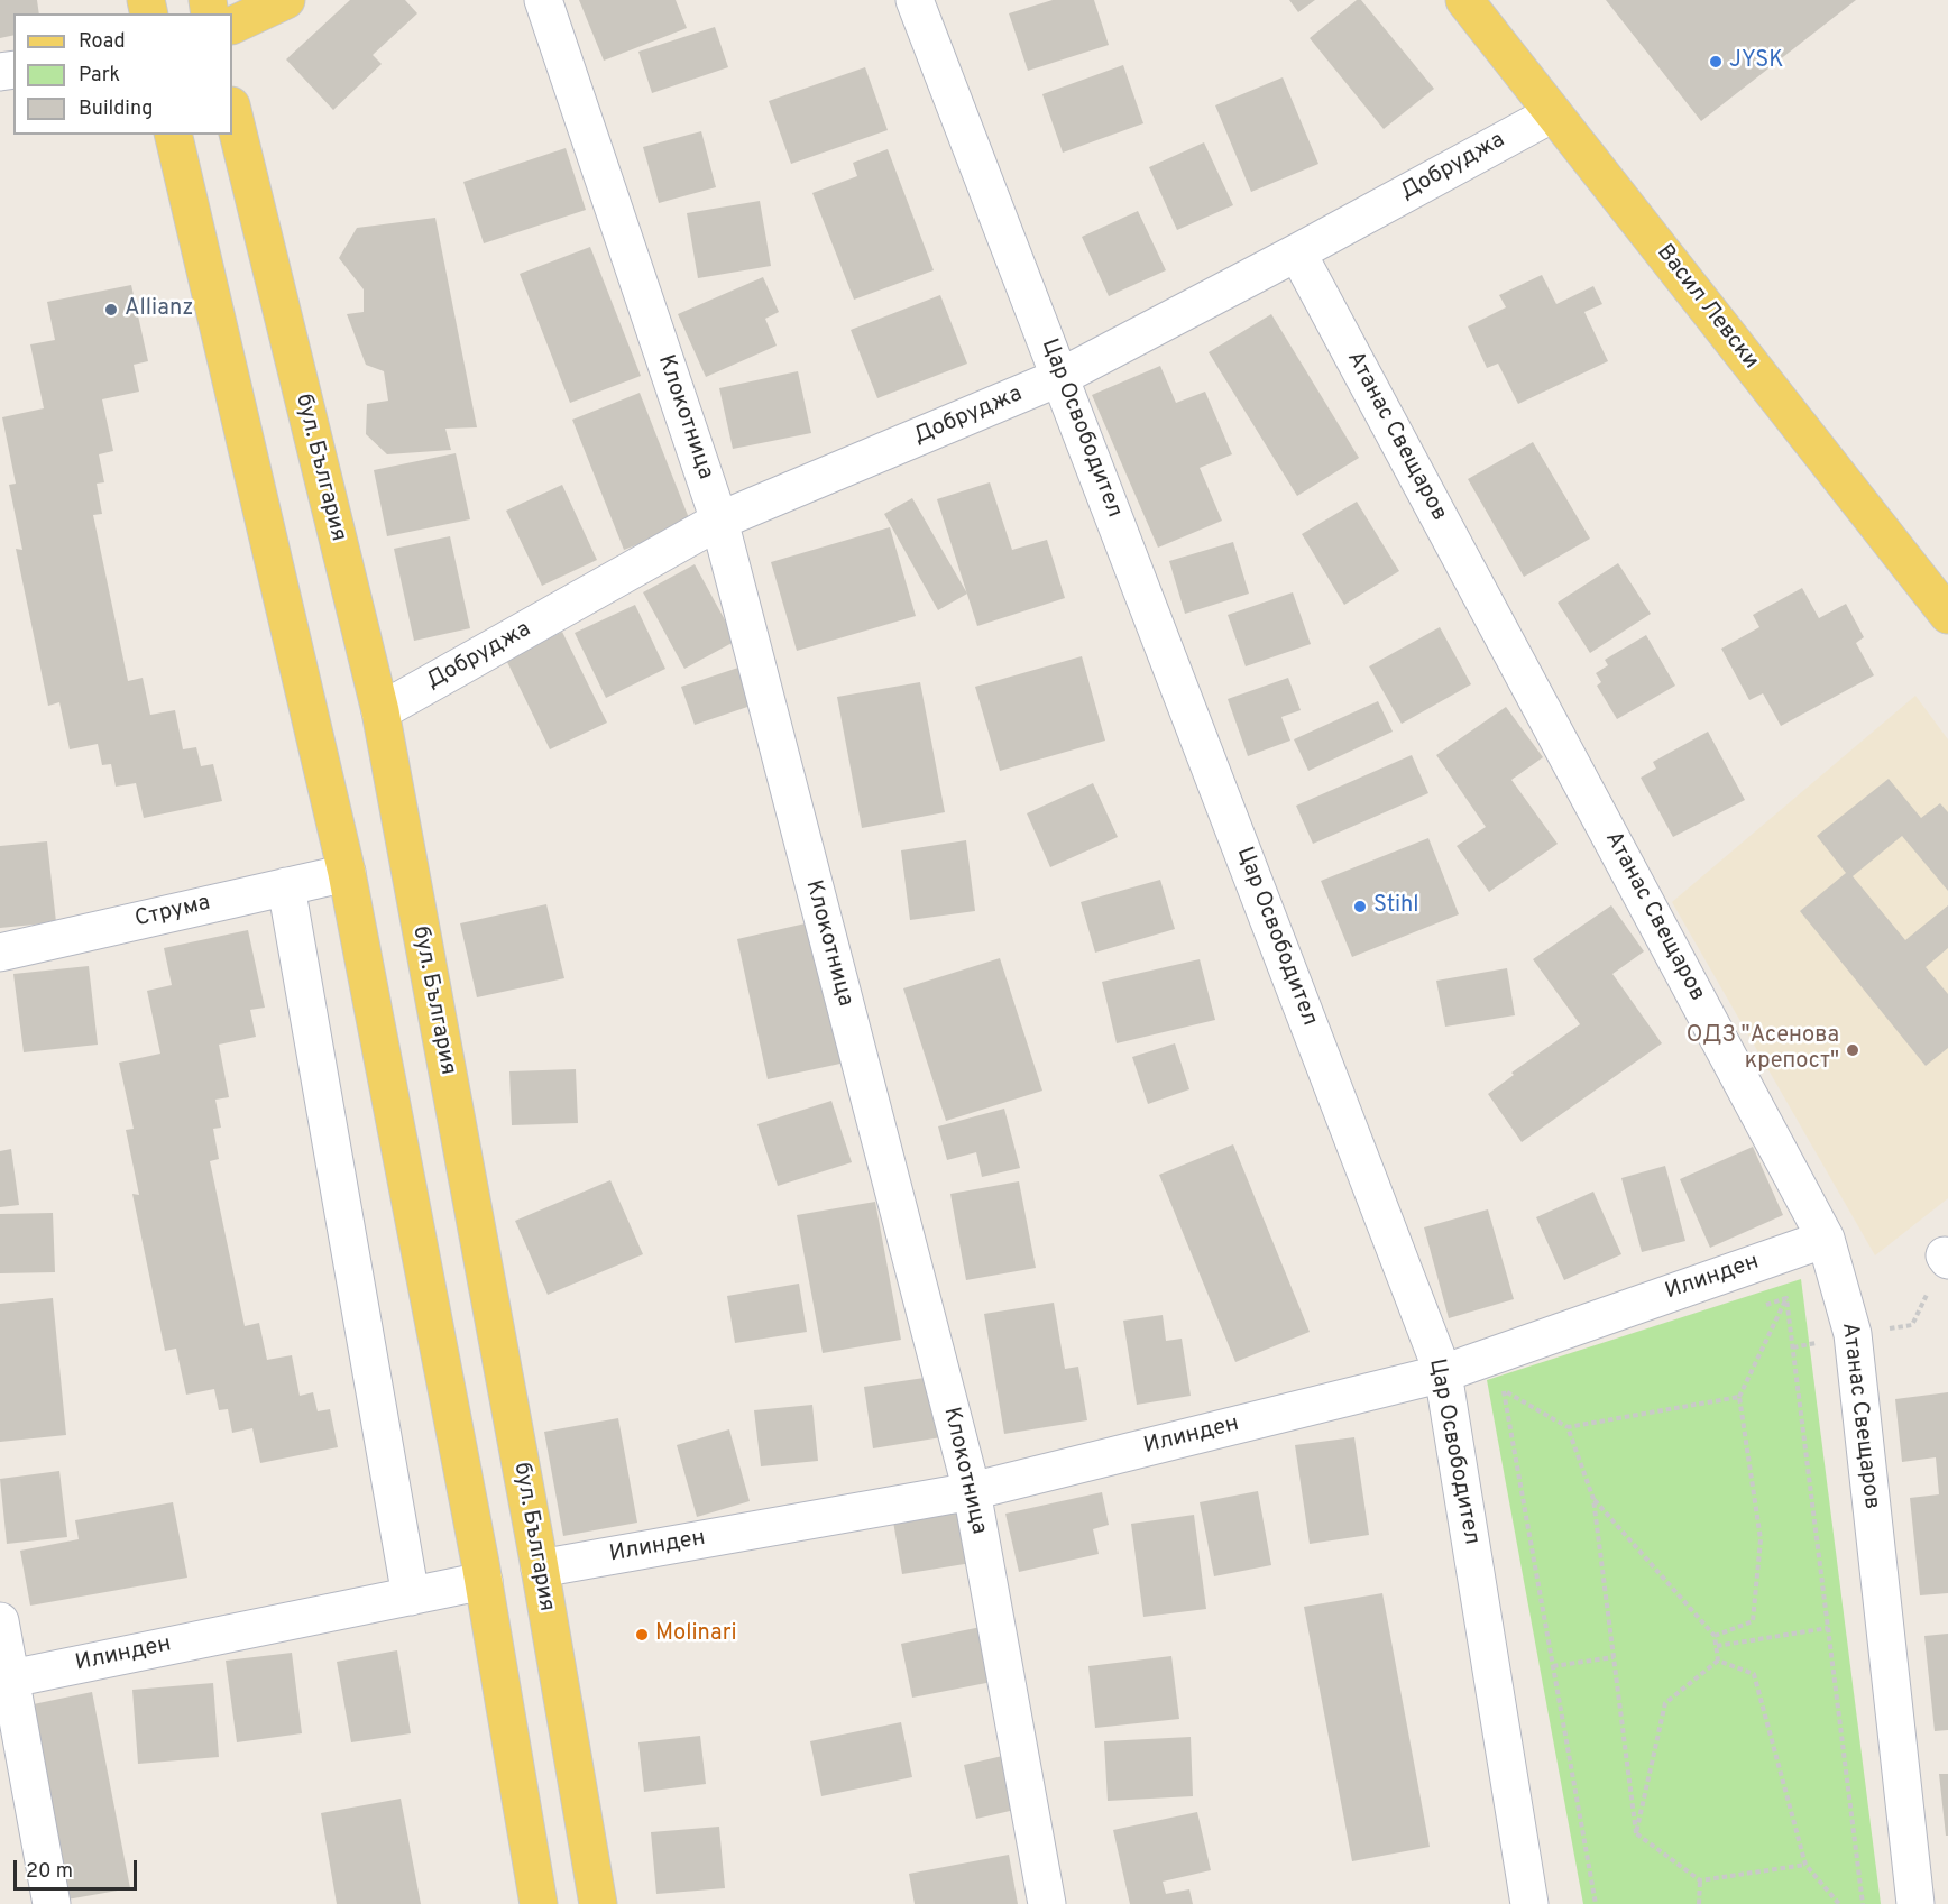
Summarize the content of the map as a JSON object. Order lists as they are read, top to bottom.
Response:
{
  "streets": {
    "main road": ["Васил Левски", "бул. България"],
    "street": [
      "Добруджа",
      "Клокотница",
      "Цар Освободител",
      "Атанас Свещаров",
      "Струма",
      "Илинден"
    ]
  },
  "crossings": [
    ["Добруджа", "Васил Левски"],
    ["Добруджа", "Клокотница"],
    ["Добруджа", "Цар Освободител"],
    ["Добруджа", "Атанас Свещаров"],
    ["Добруджа", "бул. България"],
    ["Клокотница", "Илинден"],
    ["Цар Освободител", "Илинден"],
    ["Атанас Свещаров", "Илинден"],
    ["бул. България", "Илинден"]
  ],
  "places": [
    "JYSK",
    "Allianz",
    "Stihl",
    "ОДЗ \"Асенова крепост\"",
    "Molinari"
  ],
  "legend": ["Road", "Park", "Building"],
  "scale_bar": "20 m"
}
